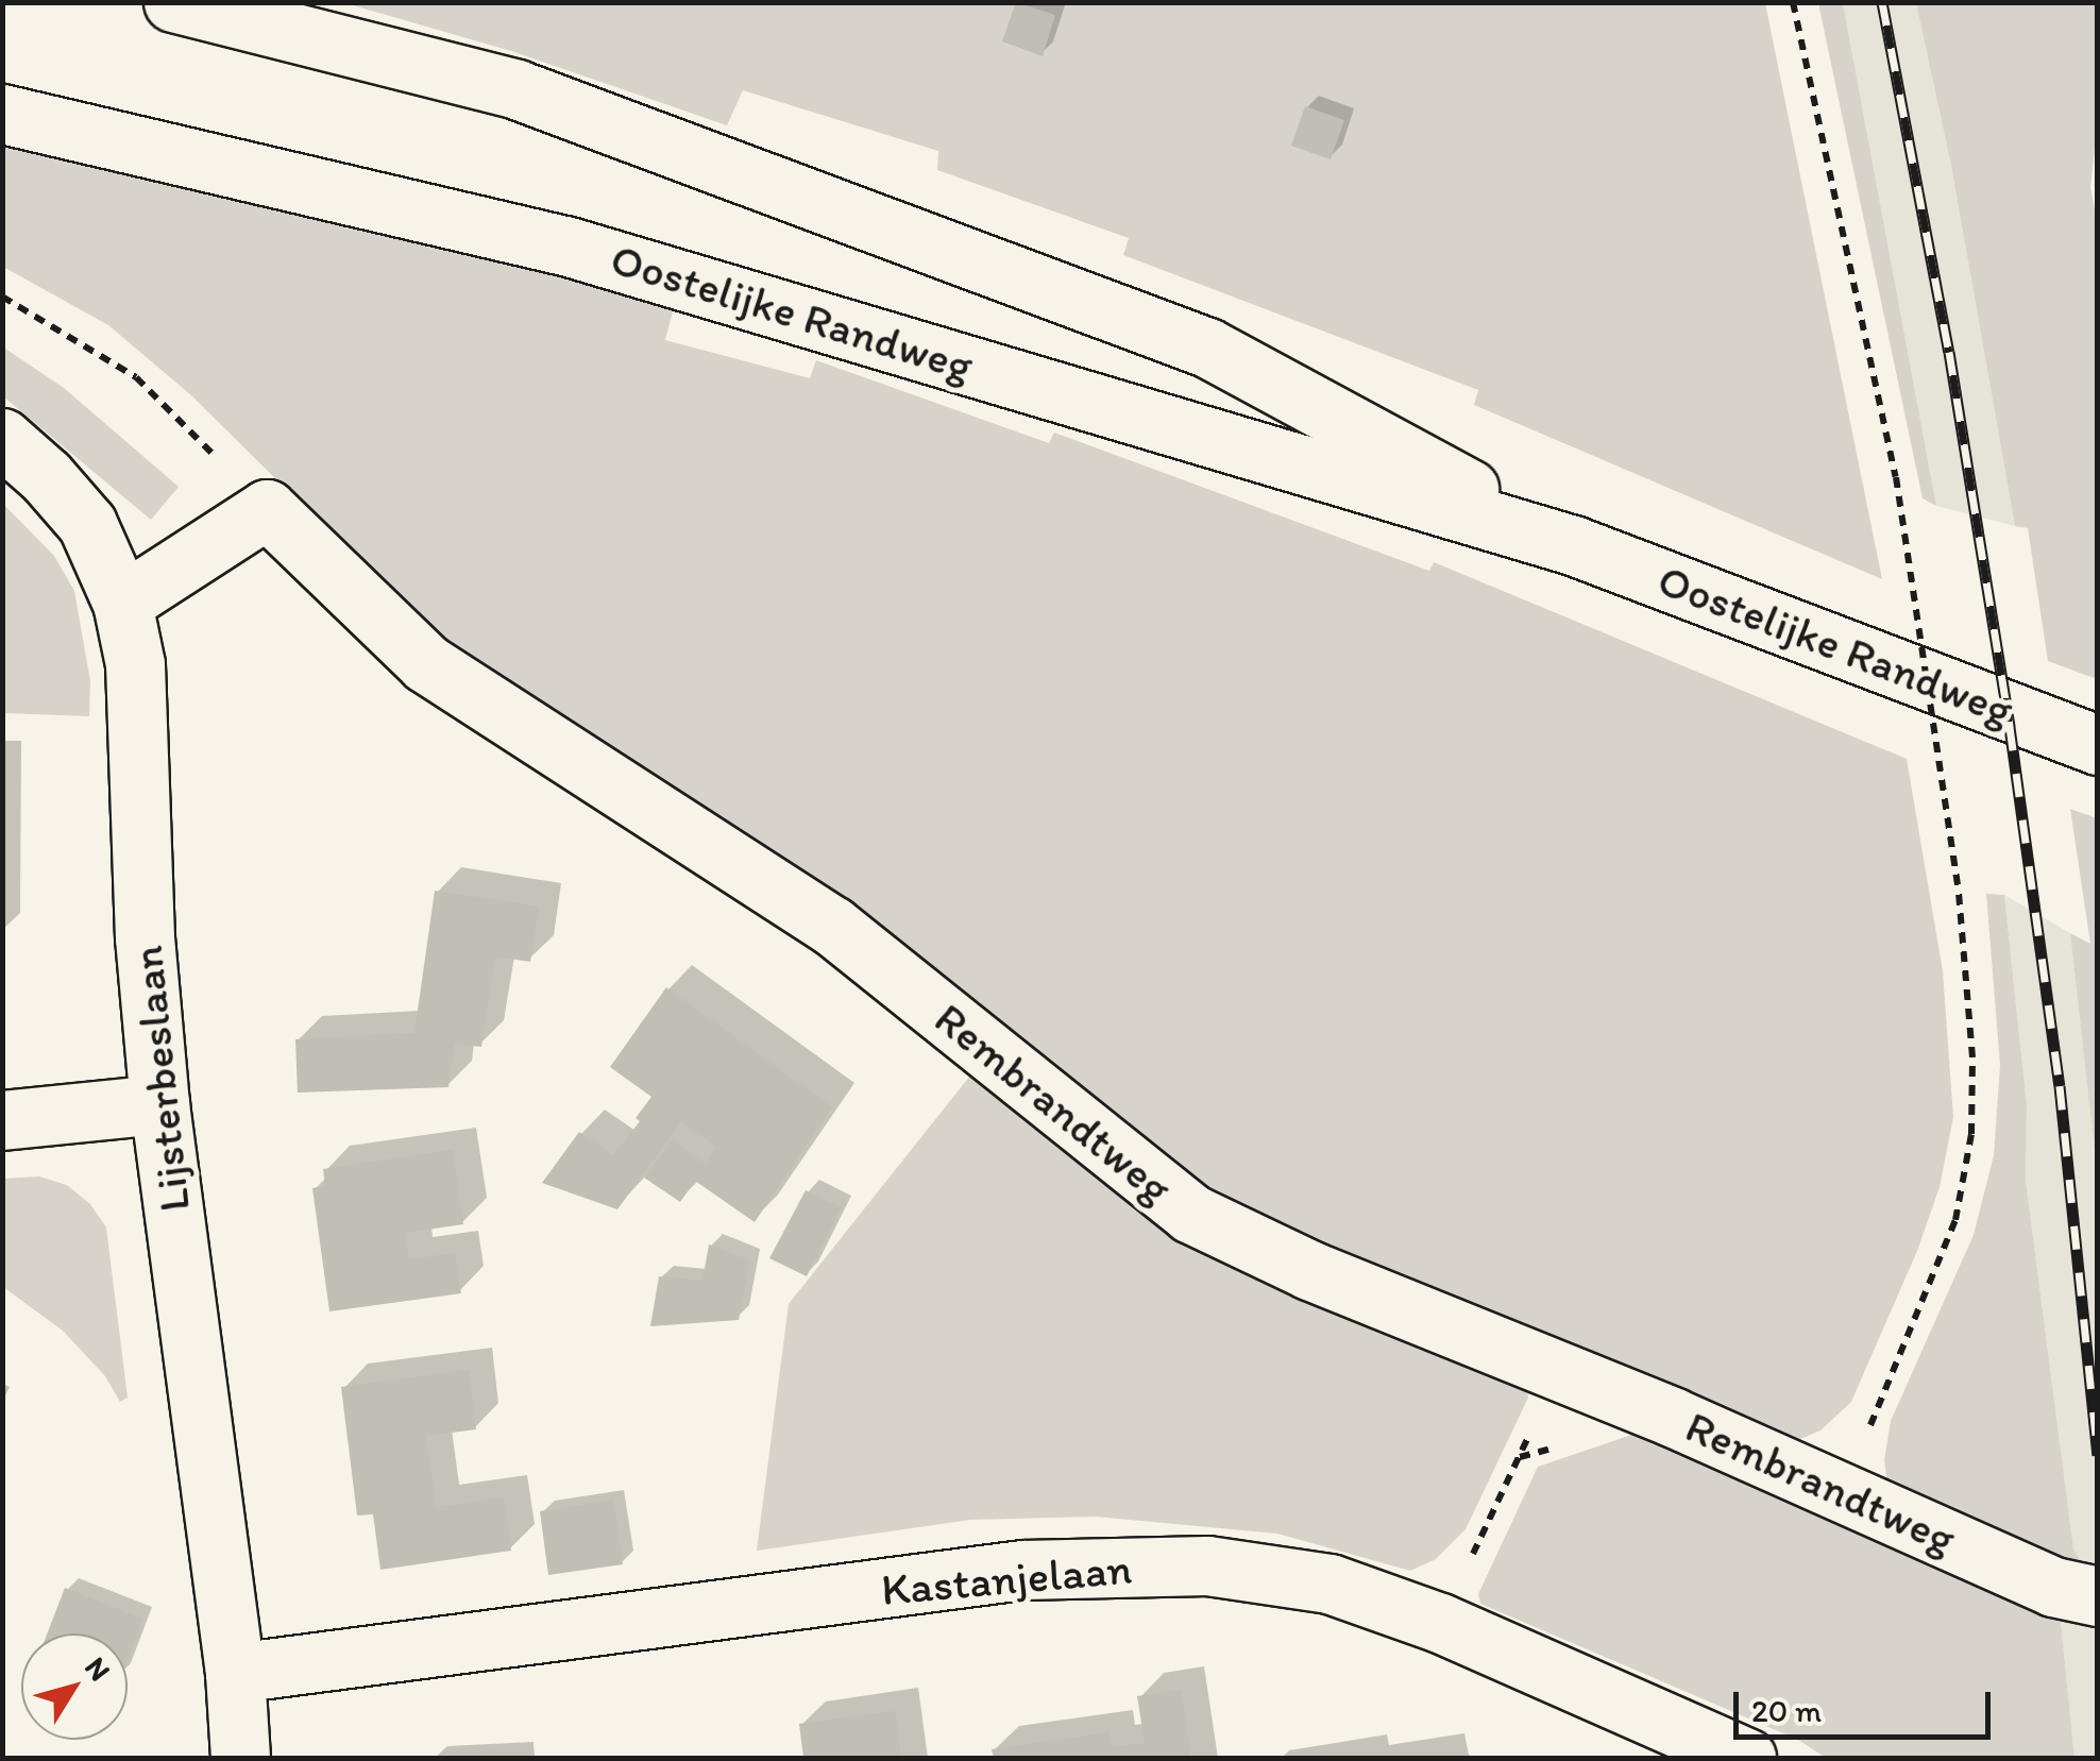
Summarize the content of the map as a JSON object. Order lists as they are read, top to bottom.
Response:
{
  "streets": {
    "street": [
      "Oostelijke Randweg",
      "Lijsterbeslaan",
      "Rembrandtweg",
      "Kastanjelaan"
    ]
  },
  "crossings": [
    ["Lijsterbeslaan", "Kastanjelaan"]
  ],
  "scale_bar": "20 m",
  "north": "top right"
}
